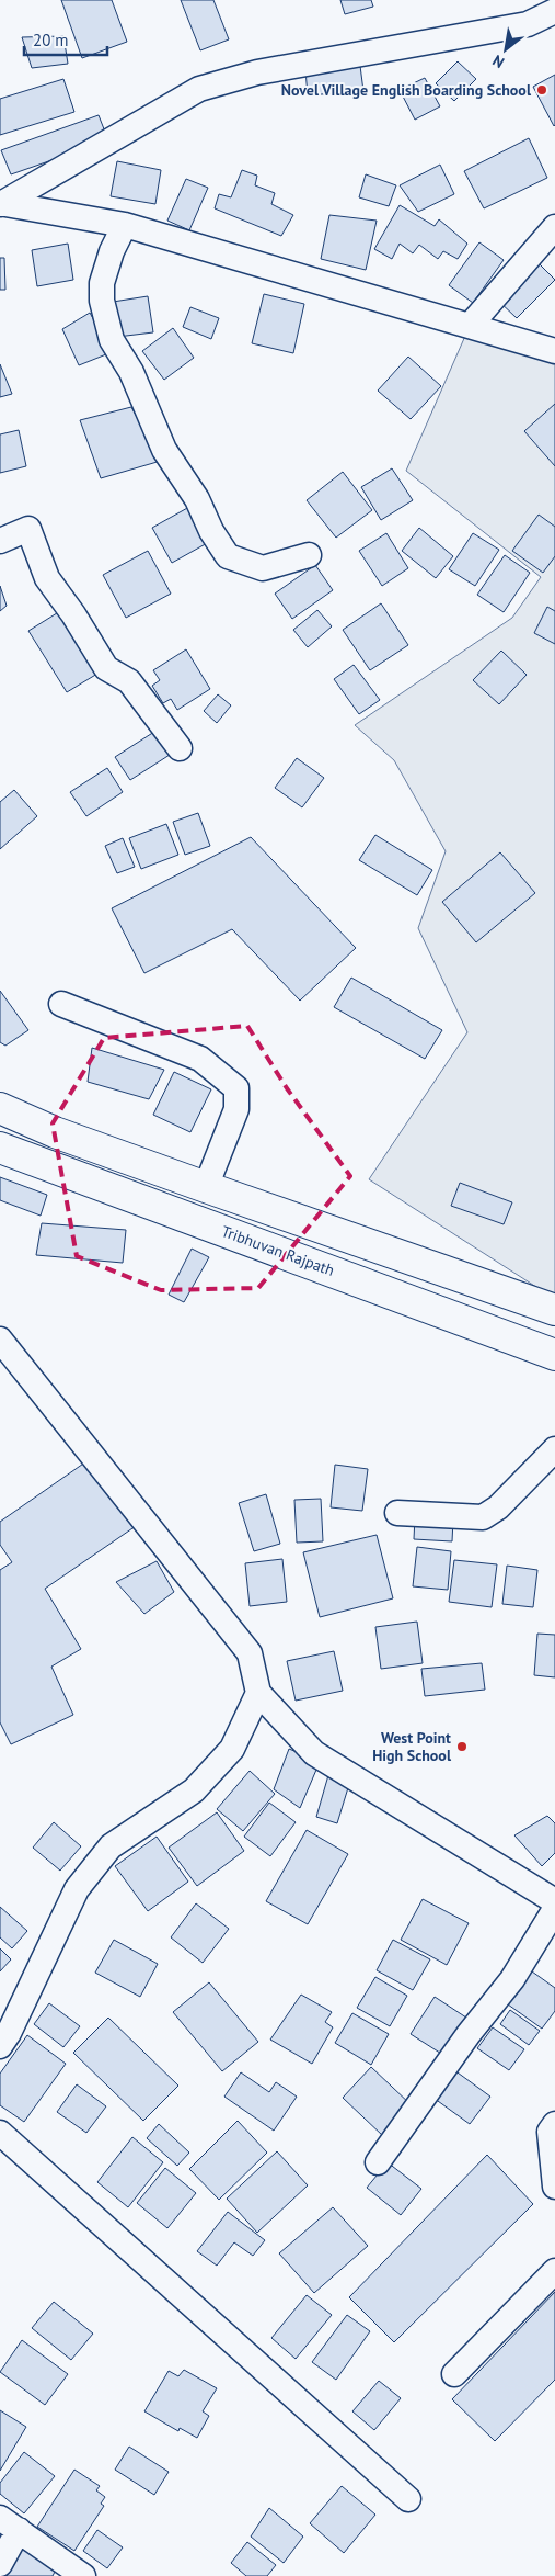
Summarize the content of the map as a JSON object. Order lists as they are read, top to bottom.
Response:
{
  "streets": {
    "highway": ["Tribhuvan Rajpath"]
  },
  "places": ["Novel Village English Boarding School", "West Point High School"],
  "scale_bar": "20 m",
  "north": "bottom left"
}
